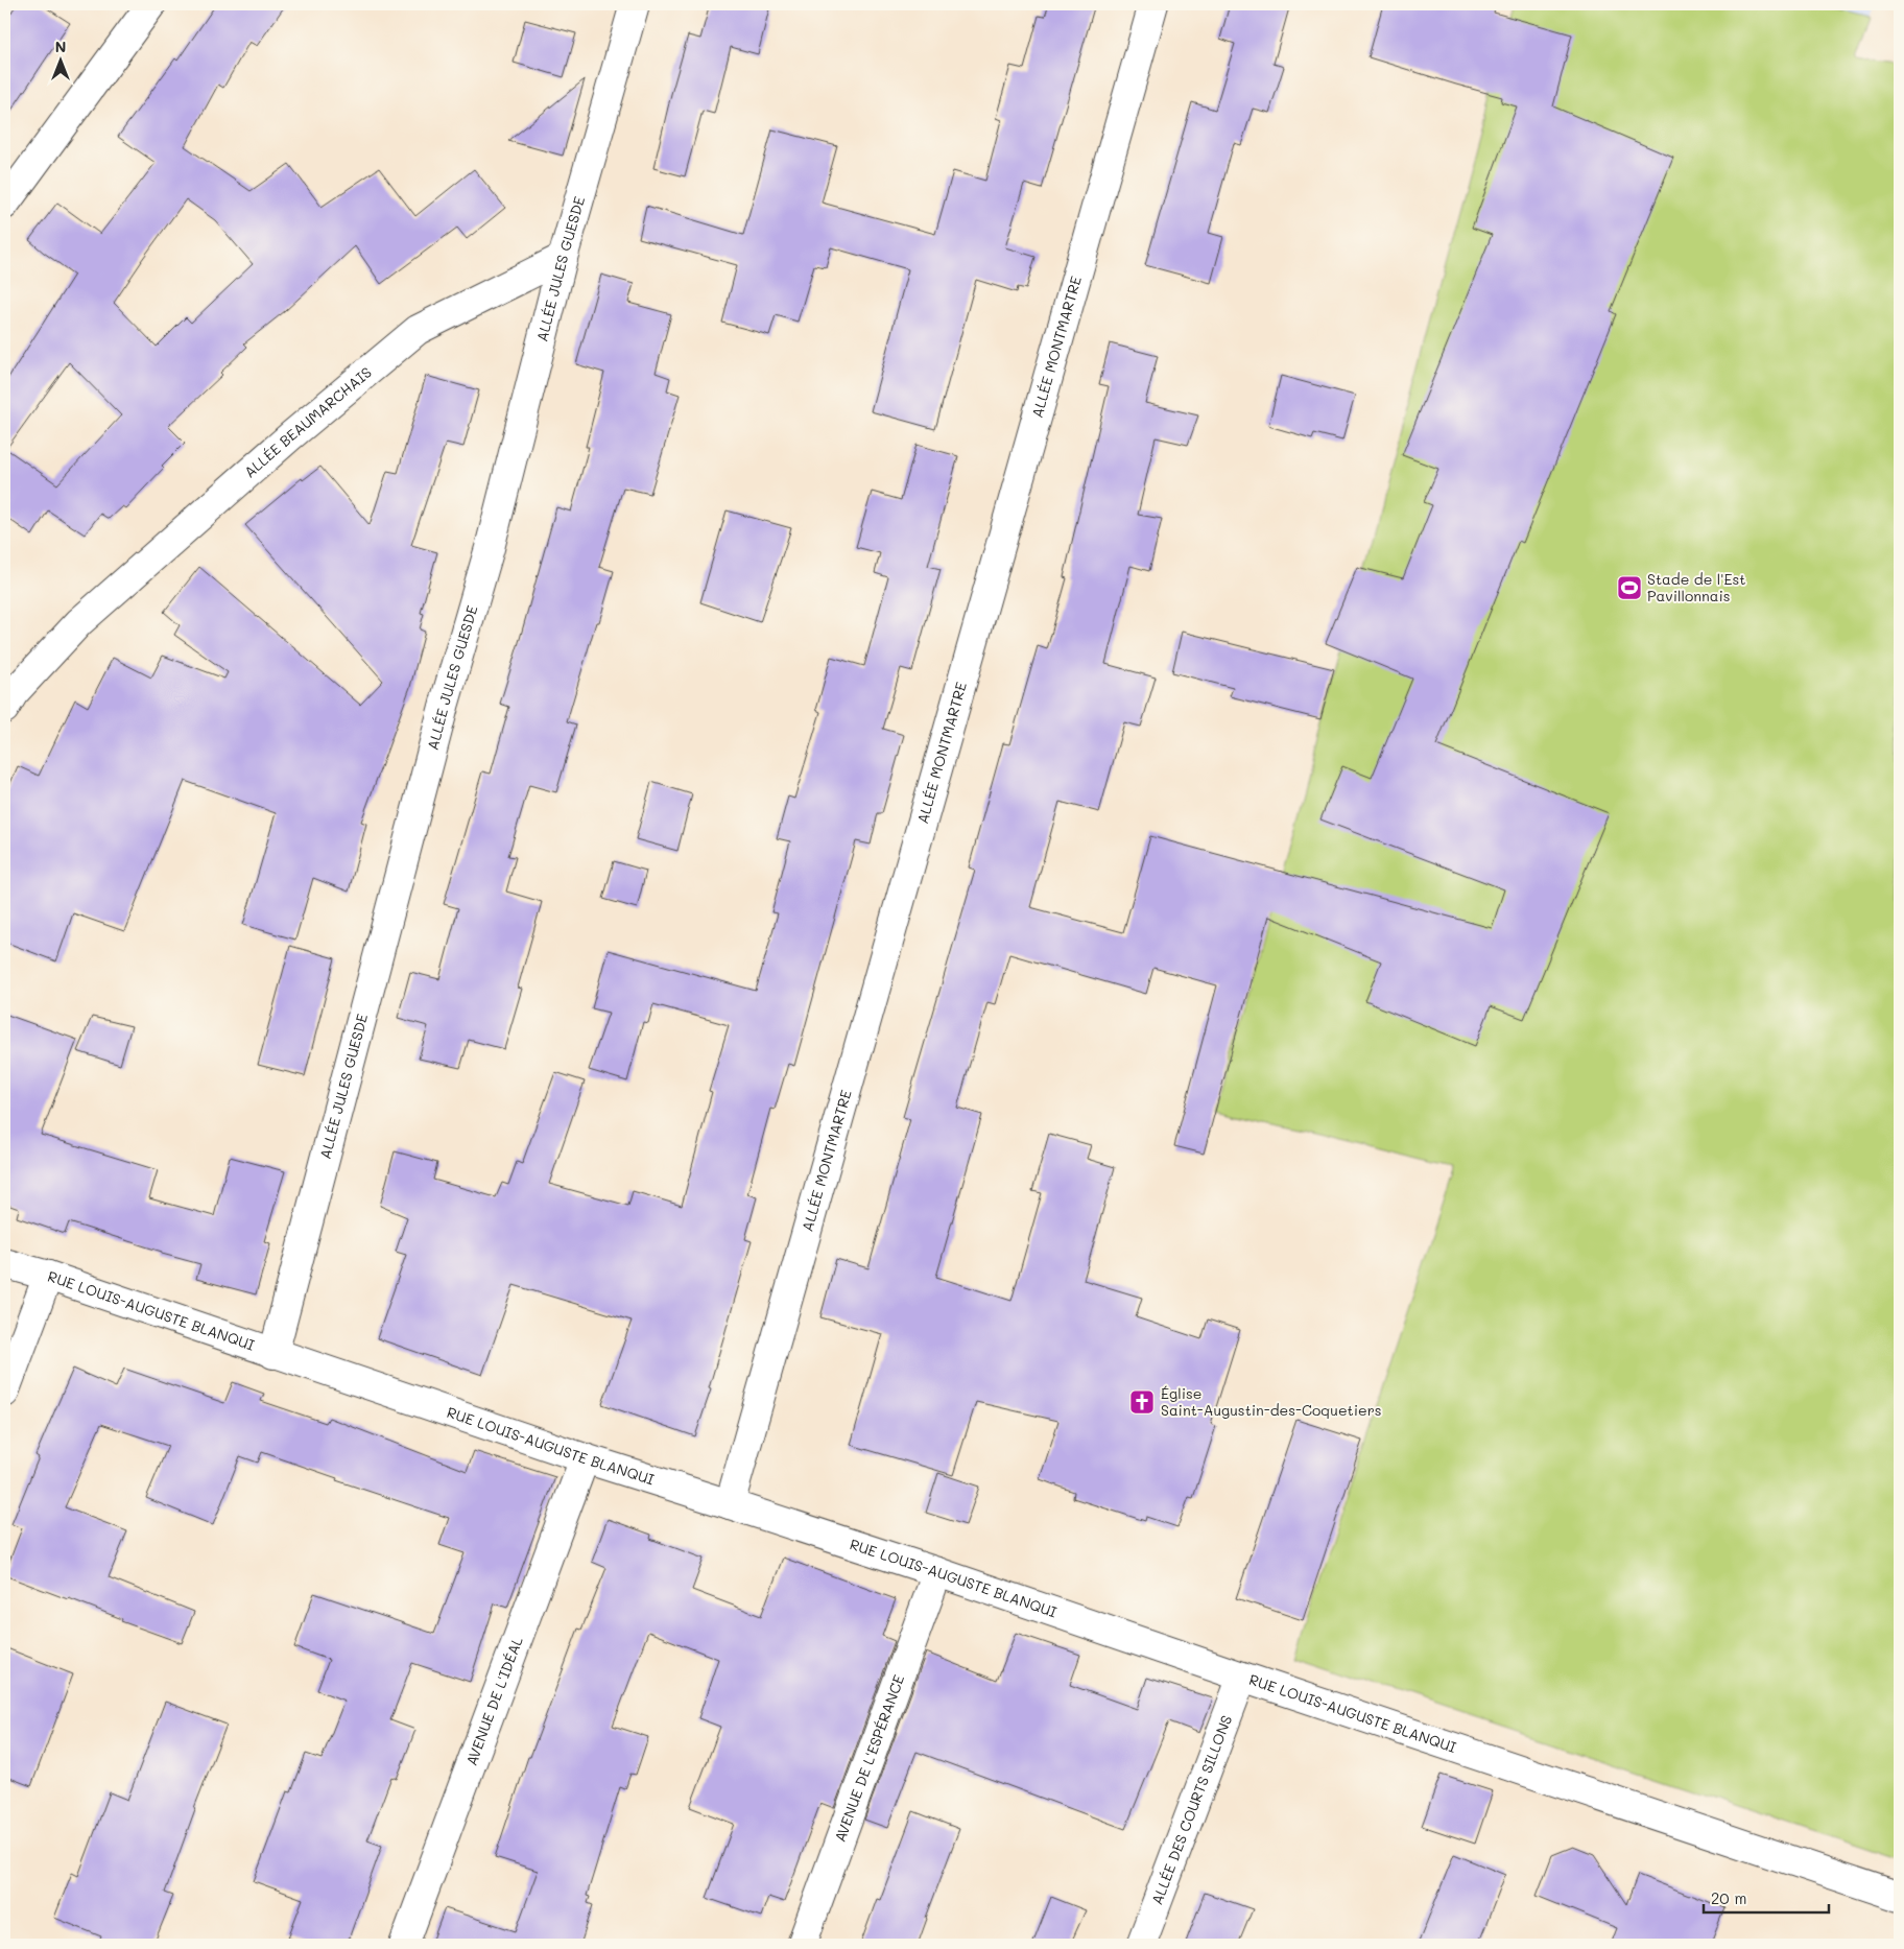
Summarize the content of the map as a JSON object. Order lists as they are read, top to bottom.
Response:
{
  "streets": {
    "street": [
      "ALLÉE JULES GUESDE",
      "ALLÉE MONTMARTRE",
      "ALLÉE BEAUMARCHAIS",
      "RUE LOUIS-AUGUSTE BLANQUI",
      "AVENUE DE L'IDÉAL",
      "AVENUE DE L'ESPÉRANCE",
      "ALLÉE DES COURTS SILLONS"
    ]
  },
  "crossings": [
    ["ALLÉE JULES GUESDE", "ALLÉE BEAUMARCHAIS"],
    ["ALLÉE JULES GUESDE", "RUE LOUIS-AUGUSTE BLANQUI"],
    ["ALLÉE MONTMARTRE", "RUE LOUIS-AUGUSTE BLANQUI"],
    ["RUE LOUIS-AUGUSTE BLANQUI", "AVENUE DE L'IDÉAL"],
    ["RUE LOUIS-AUGUSTE BLANQUI", "AVENUE DE L'ESPÉRANCE"],
    ["RUE LOUIS-AUGUSTE BLANQUI", "ALLÉE DES COURTS SILLONS"]
  ],
  "places": {
    "sports": ["Stade de l'Est Pavillonnais"],
    "church": ["Église Saint-Augustin-des-Coquetiers"]
  },
  "scale_bar": "20 m",
  "north": "top"
}
